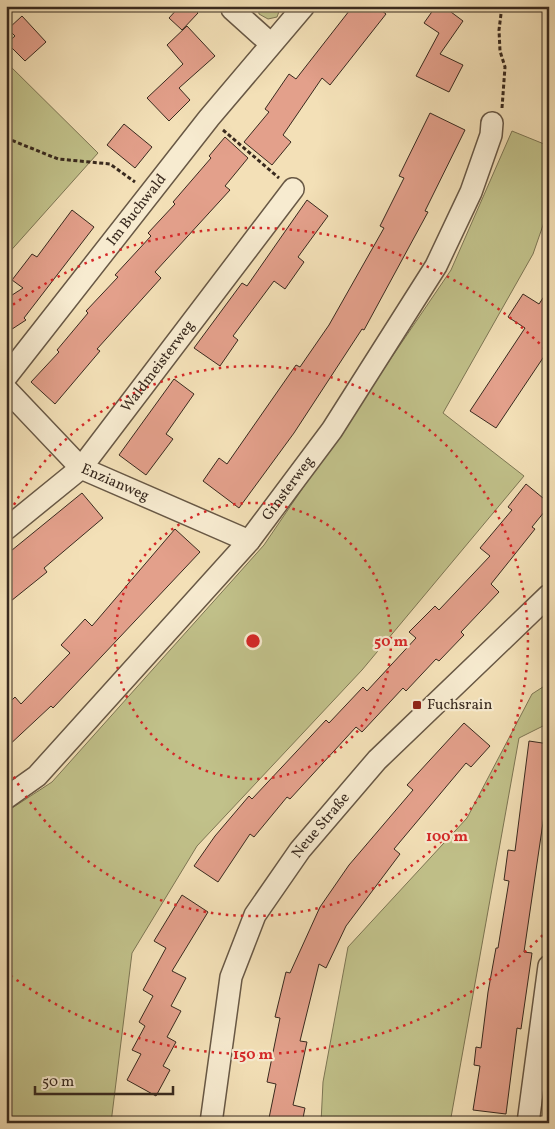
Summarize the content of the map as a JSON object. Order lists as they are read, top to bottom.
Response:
{
  "streets": {
    "street": [
      "Im Buchwald",
      "Waldmeisterweg",
      "Enzianweg",
      "Ginsterweg",
      "Neue Straße"
    ]
  },
  "crossings": [
    ["Waldmeisterweg", "Enzianweg"],
    ["Enzianweg", "Ginsterweg"]
  ],
  "places": {
    "transit": ["Fuchsrain"]
  },
  "scale_bar": "50 m",
  "rings": ["50 m", "100 m", "150 m"]
}
